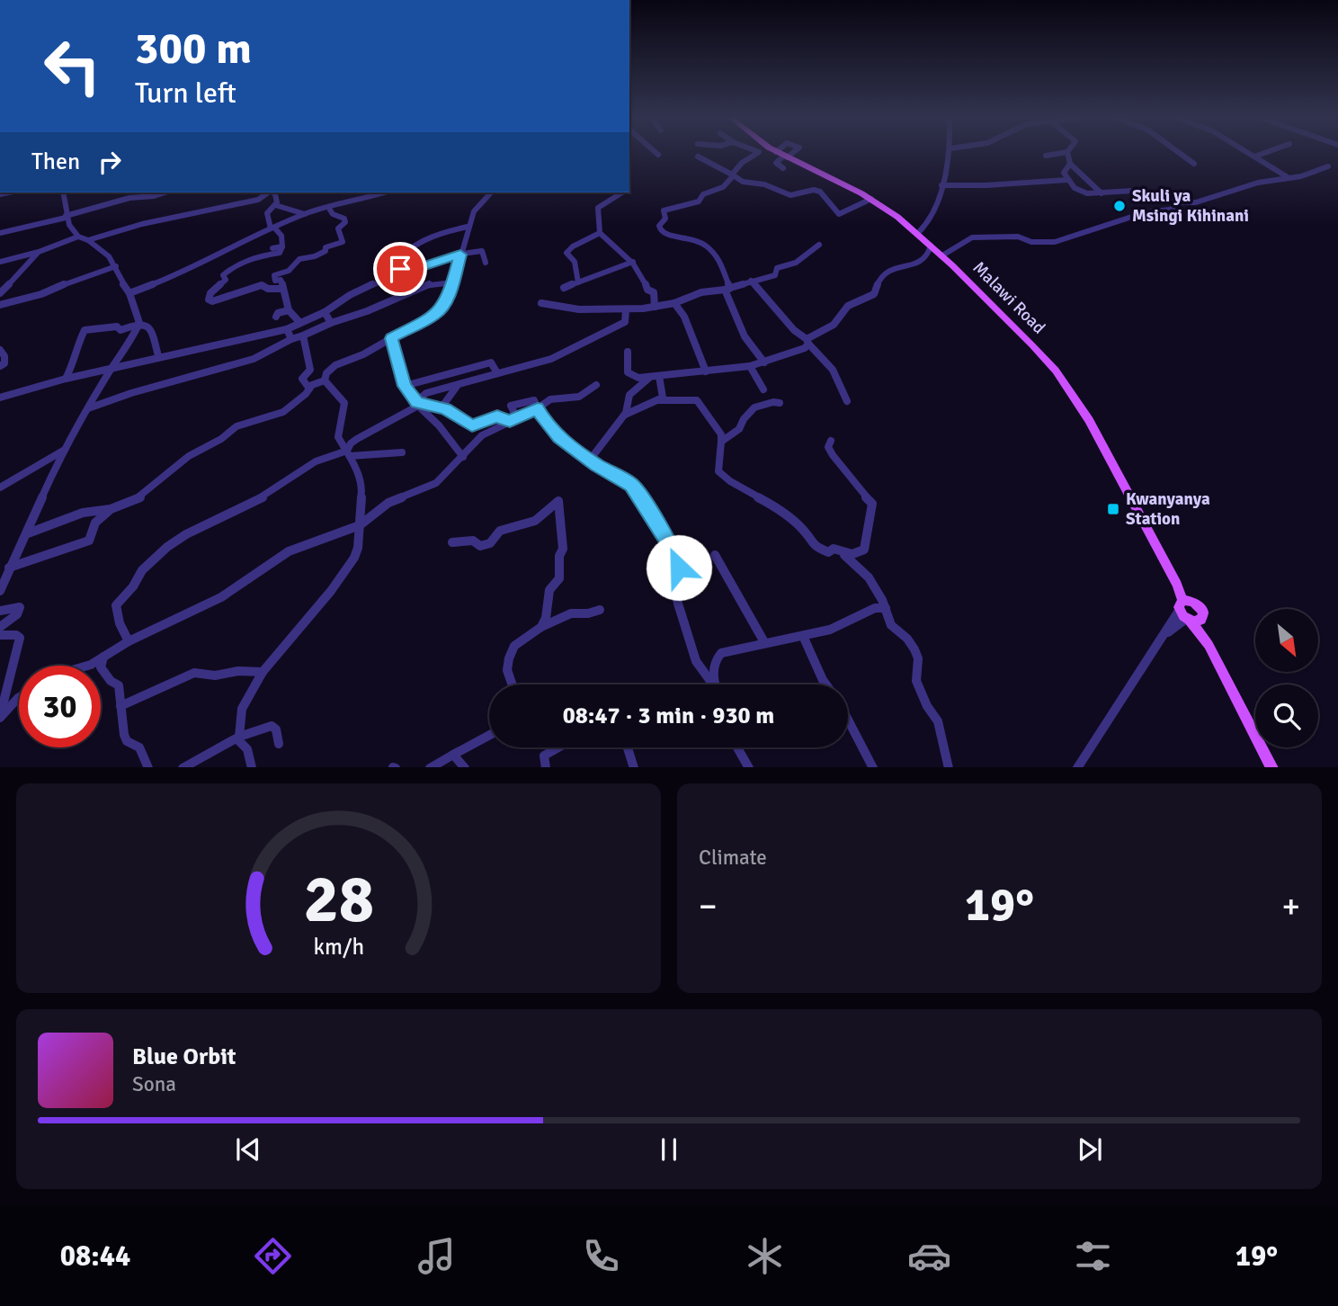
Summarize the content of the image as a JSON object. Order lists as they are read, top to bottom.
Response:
{
  "streets": {
    "main road": ["Malawi Road"]
  },
  "places": {
    "other": ["Skuli ya Msingi Kihinani"],
    "transit": ["Kwanyanya Station"]
  },
  "north": "bottom right",
  "page": {
    "turn": ["300 m", "Turn left"],
    "then": "Then",
    "limit": "30",
    "trip": "08:47 · 3 min · 930 m",
    "tile": "Climate",
    "heat": ["−", "19°", "+"],
    "song": ["Blue Orbit", "Sona"],
    "tabs": ["08:44", "19°"],
    "gauge": ["28", "km/h"]
  }
}
